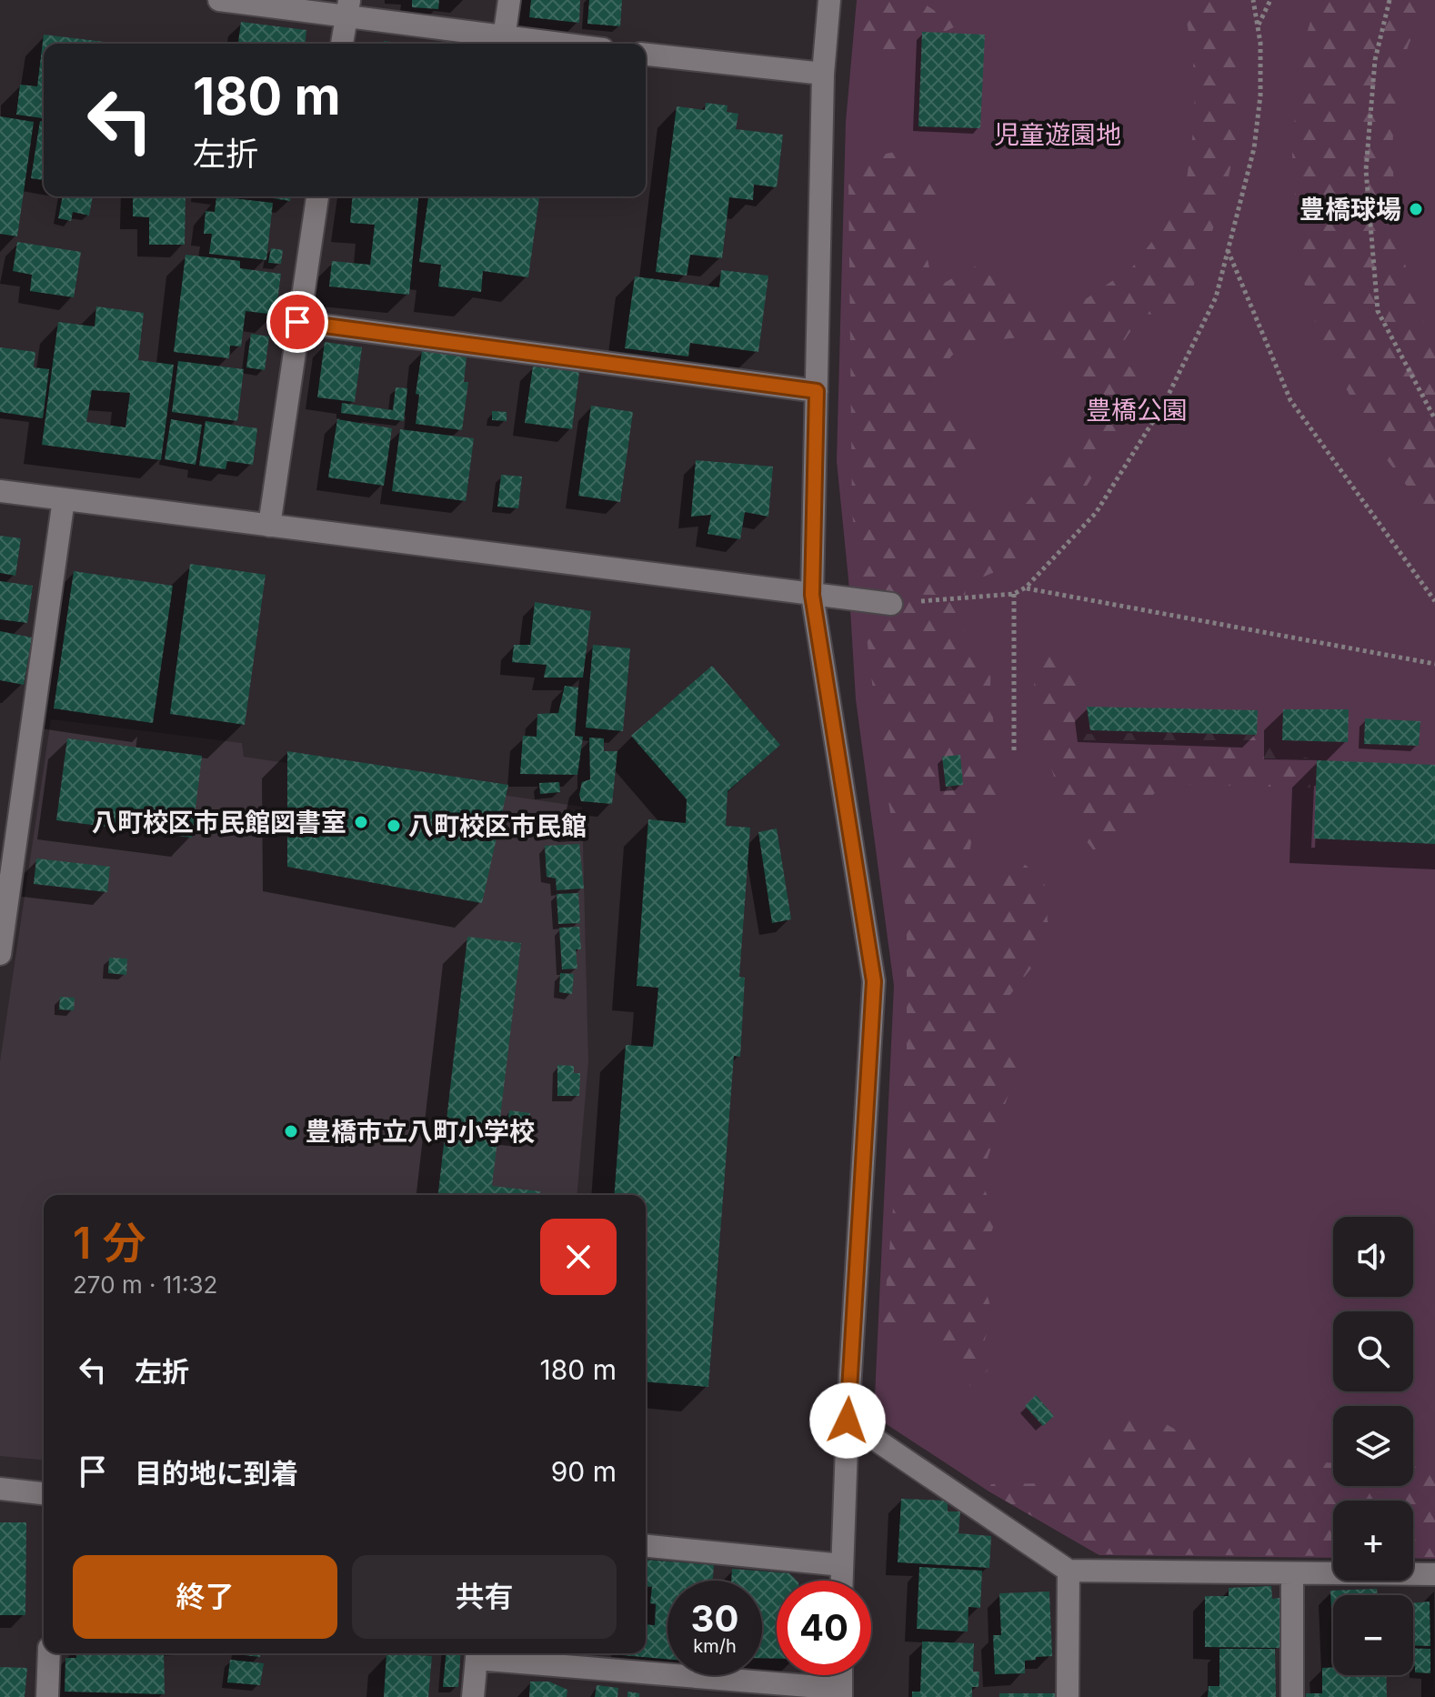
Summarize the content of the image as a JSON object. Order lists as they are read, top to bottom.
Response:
{
  "parks": ["児童遊園地", "豊橋公園"],
  "places": [
    "豊橋球場",
    "八町校区市民館図書室",
    "八町校区市民館",
    "豊橋市立八町小学校"
  ],
  "page": {
    "turn": ["180 m", "左折"],
    "heading": ["1 分", "270 m · 11:32"],
    "map_buttons": ["+", "−"],
    "list": [
      {
        "name": "左折",
        "value": "180 m"
      },
      {
        "name": "目的地に到着",
        "value": "90 m"
      }
    ],
    "buttons": ["終了", "共有"],
    "speed": "30 km/h",
    "limit": "40"
  }
}
